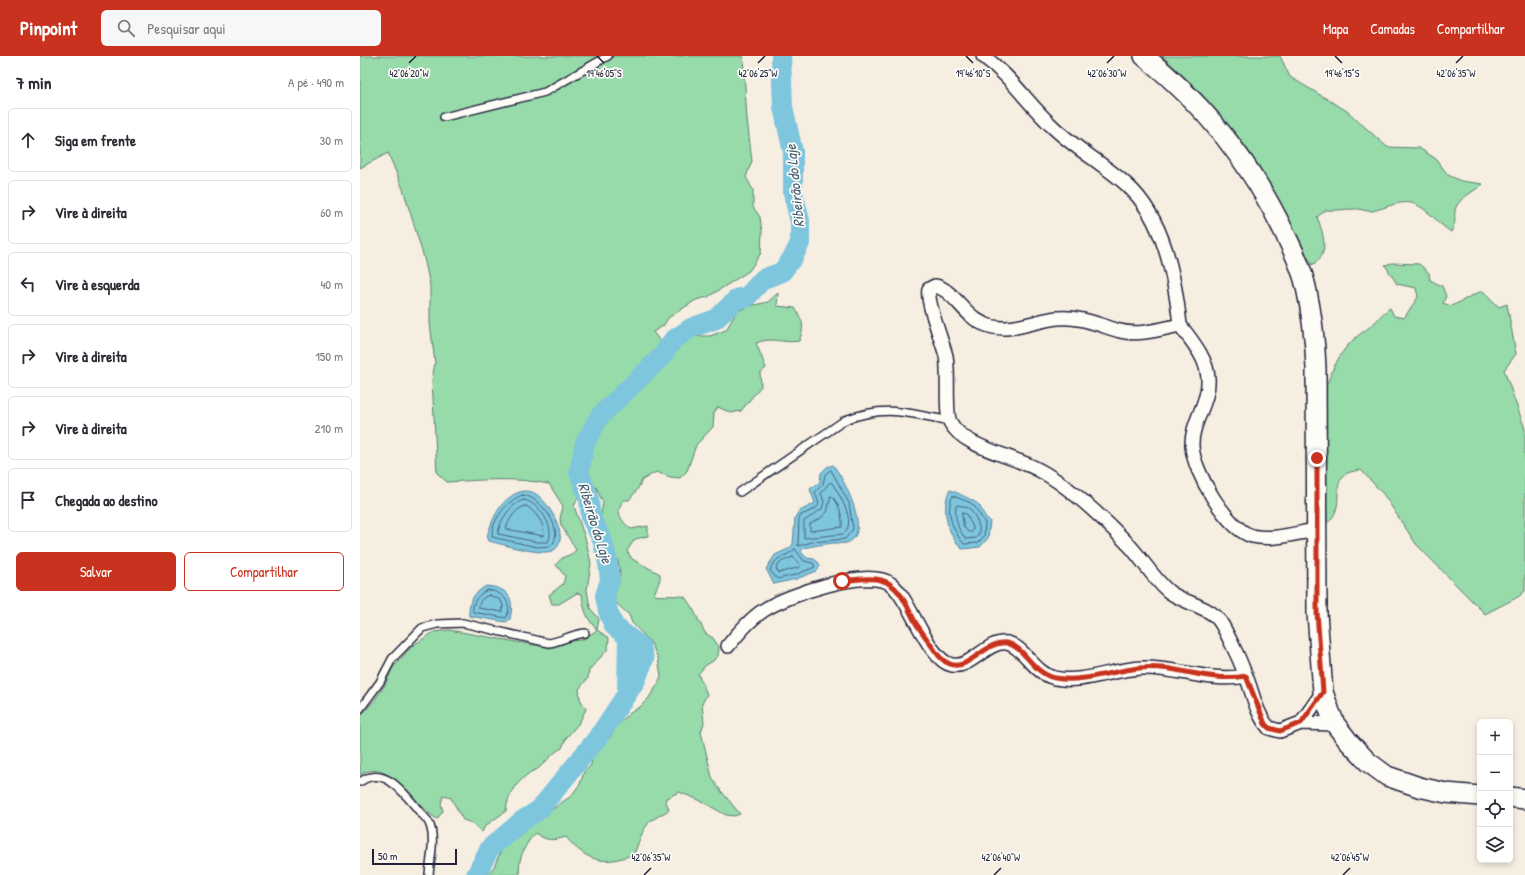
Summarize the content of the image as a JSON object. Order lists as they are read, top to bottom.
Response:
{
  "water": ["Ribeirão do Laje"],
  "scale_bar": "50 m",
  "page": {
    "header": "Pinpoint",
    "search": "Pesquisar aqui",
    "nav": ["Mapa", "Camadas", "Compartilhar"],
    "heading": ["7 min", "A pé · 490 m"],
    "list": [
      ["Siga em frente", "30 m"],
      ["Vire à direita", "60 m"],
      ["Vire à esquerda", "40 m"],
      ["Vire à direita", "150 m"],
      ["Vire à direita", "210 m"],
      "Chegada ao destino"
    ],
    "buttons": ["Salvar", "Compartilhar"],
    "map_buttons": ["+", "−"],
    "scale": "50 m"
  },
  "coordinates": [
    "42°06'20\"W",
    "19°46'05\"S",
    "42°06'25\"W",
    "19°46'10\"S",
    "42°06'30\"W",
    "19°46'15\"S",
    "42°06'35\"W",
    "42°06'40\"W",
    "42°06'45\"W"
  ]
}
